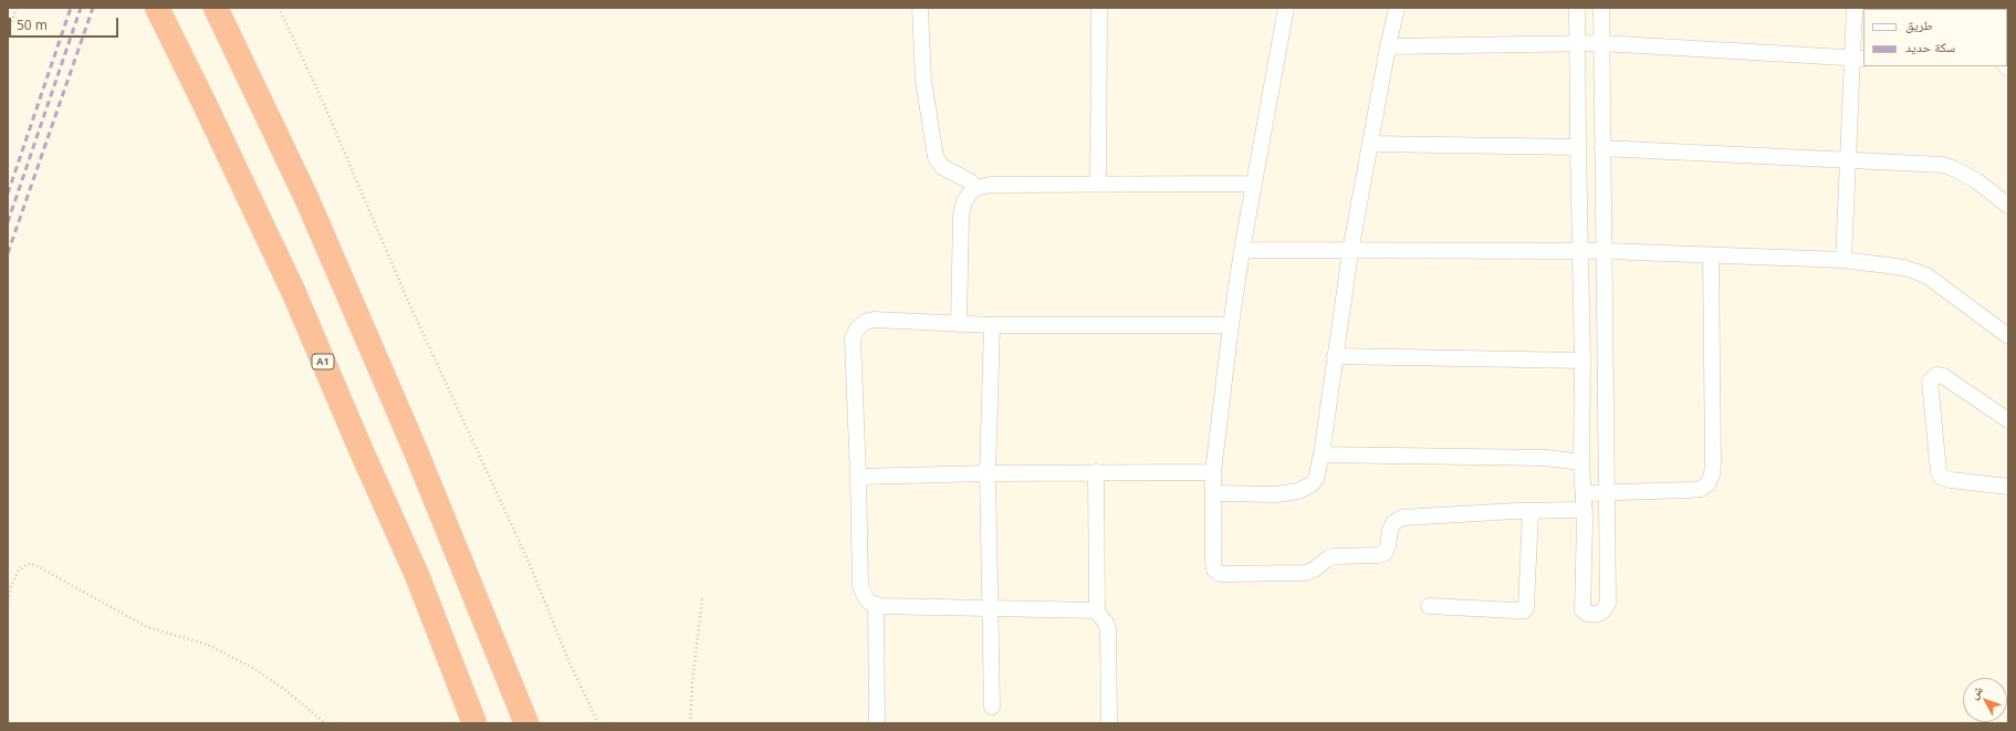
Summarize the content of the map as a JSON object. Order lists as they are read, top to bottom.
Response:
{
  "streets": {
    "highway": ["A1"]
  },
  "legend": ["طريق", "سكة حديد"],
  "scale_bar": "50 m",
  "north": "top left"
}
